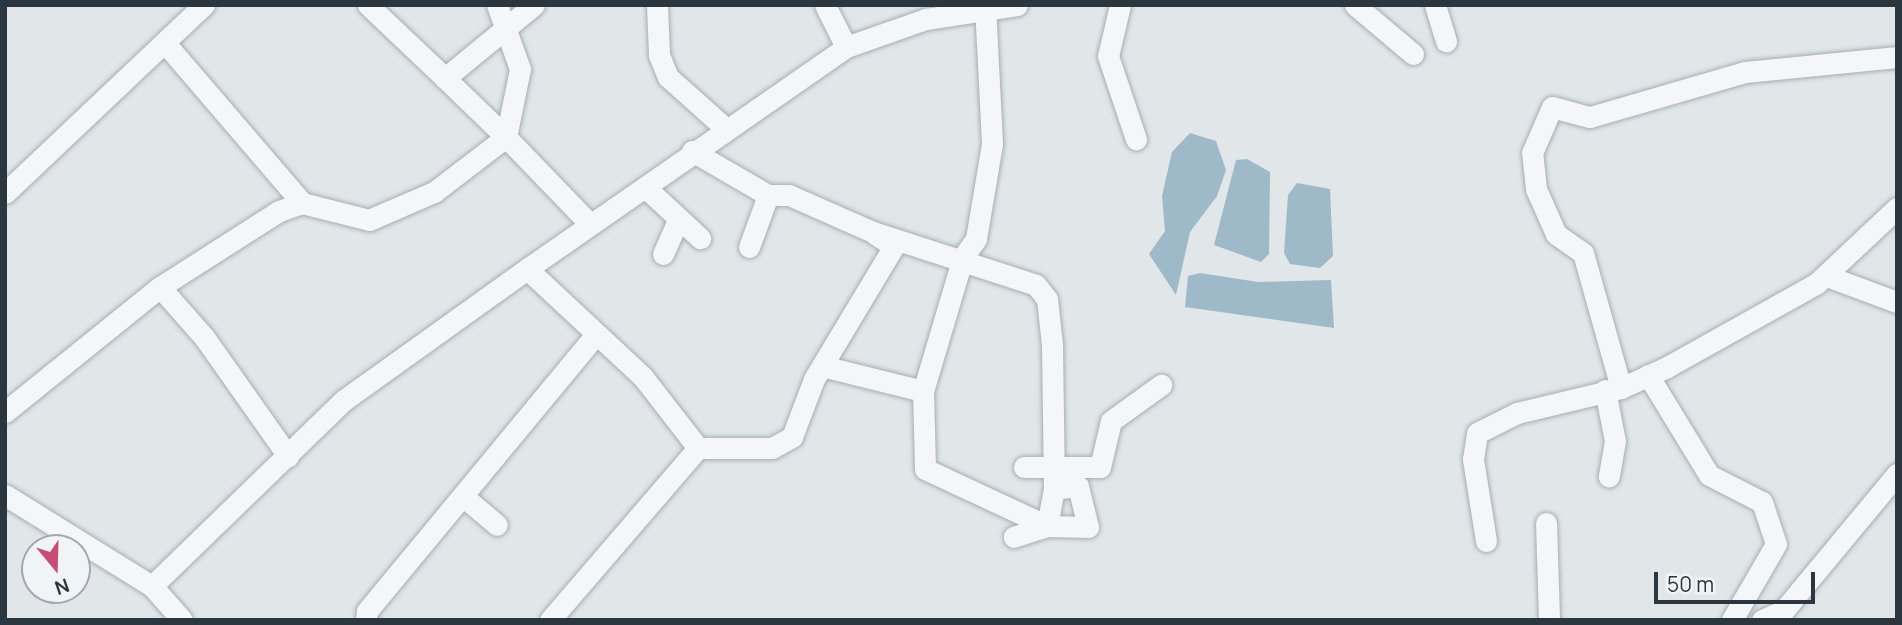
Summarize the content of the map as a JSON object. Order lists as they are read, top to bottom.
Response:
{
  "scale_bar": "50 m",
  "north": "bottom"
}
